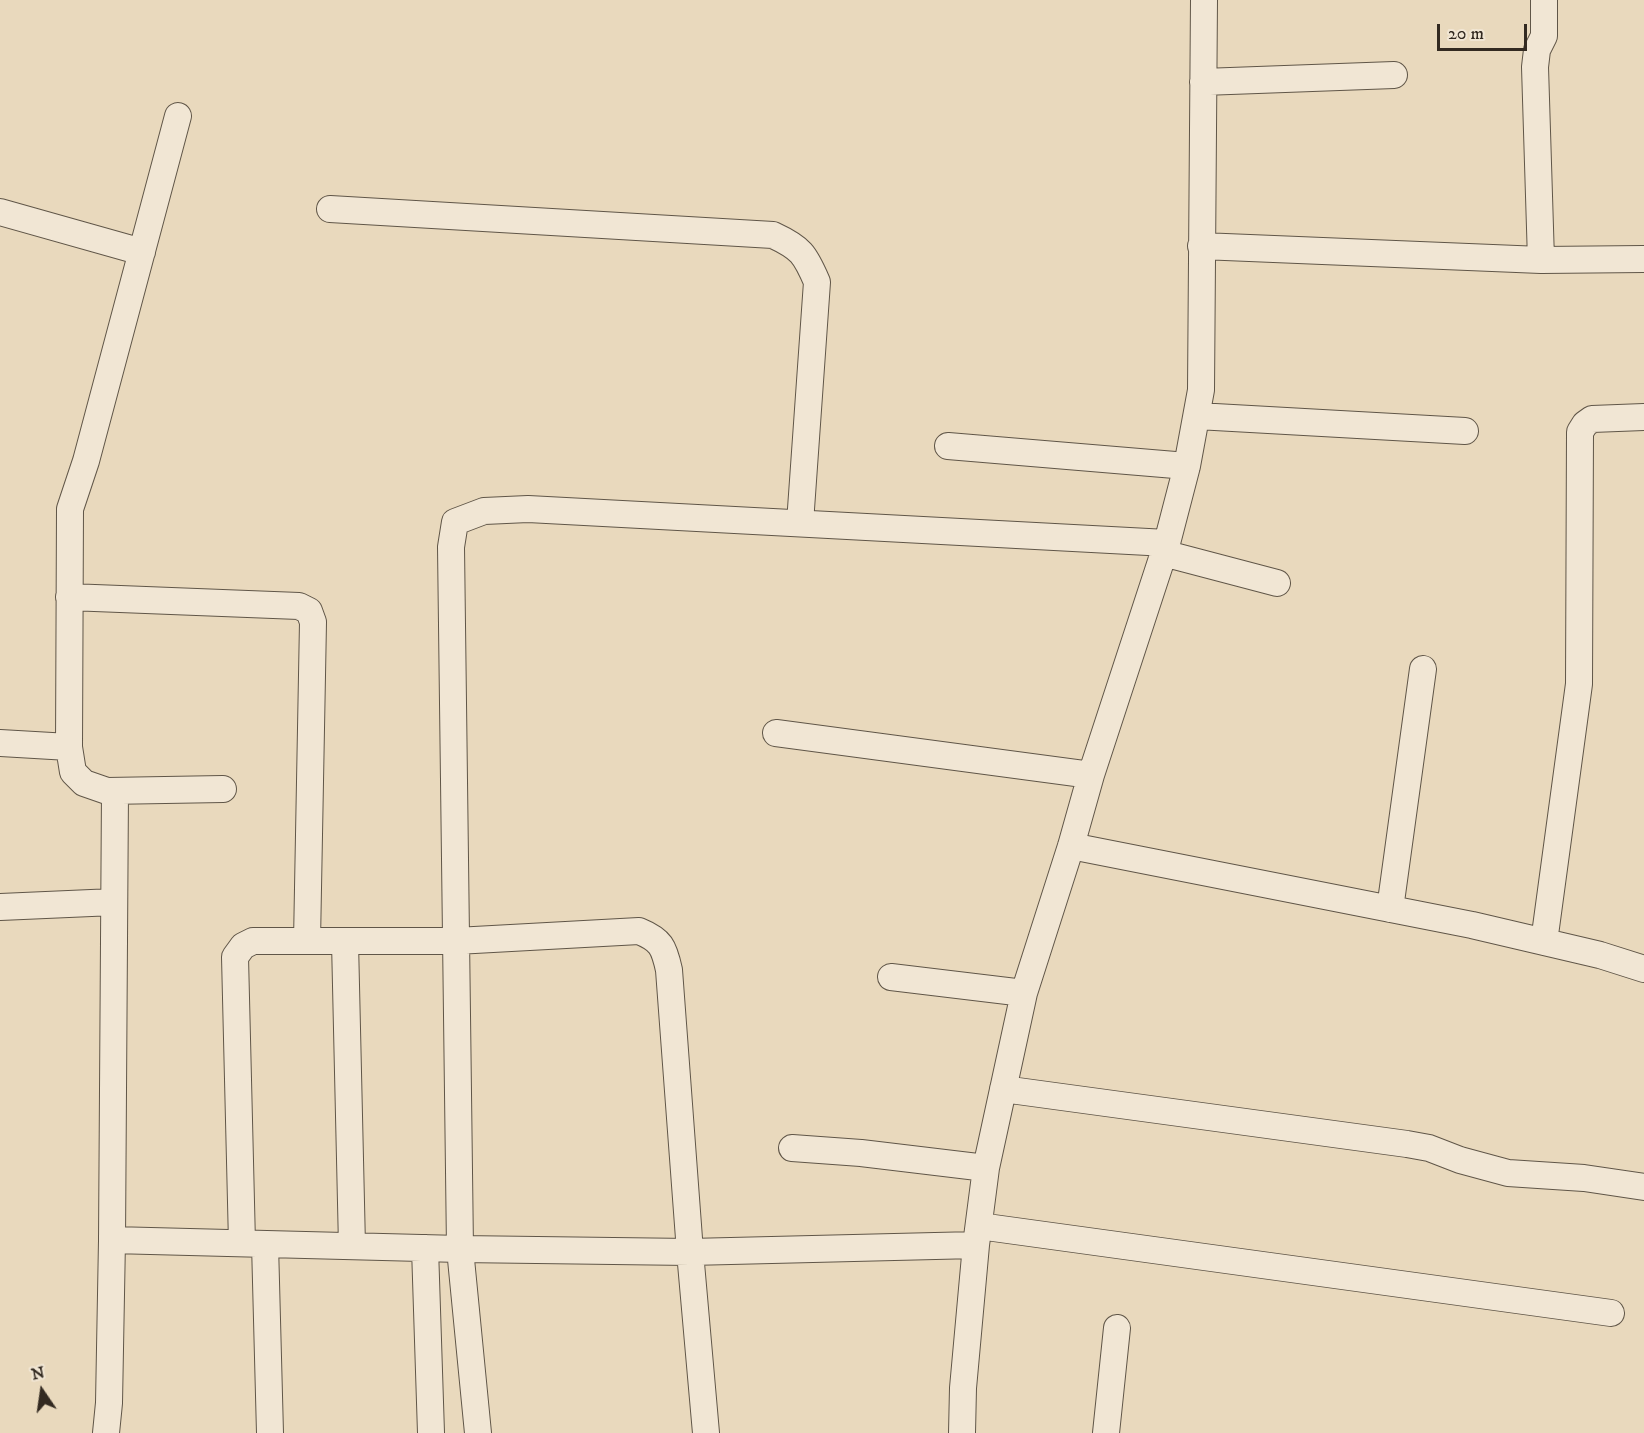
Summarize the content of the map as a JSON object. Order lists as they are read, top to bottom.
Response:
{
  "scale_bar": "20 m",
  "north": "top"
}
